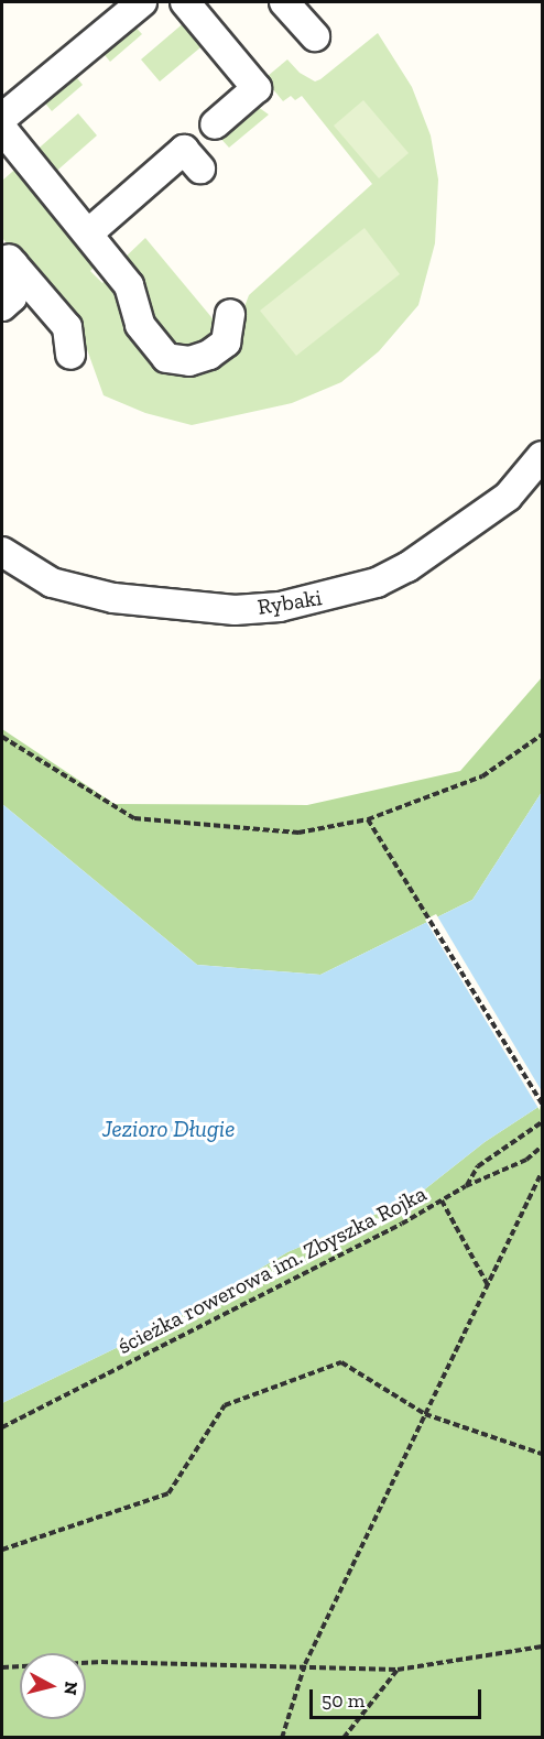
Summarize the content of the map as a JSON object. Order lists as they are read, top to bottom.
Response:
{
  "streets": {
    "street": ["Rybaki"],
    "path": ["ścieżka rowerowa im. Zbyszka Rojka"]
  },
  "water": ["Jezioro Długie"],
  "scale_bar": "50 m",
  "north": "right"
}
